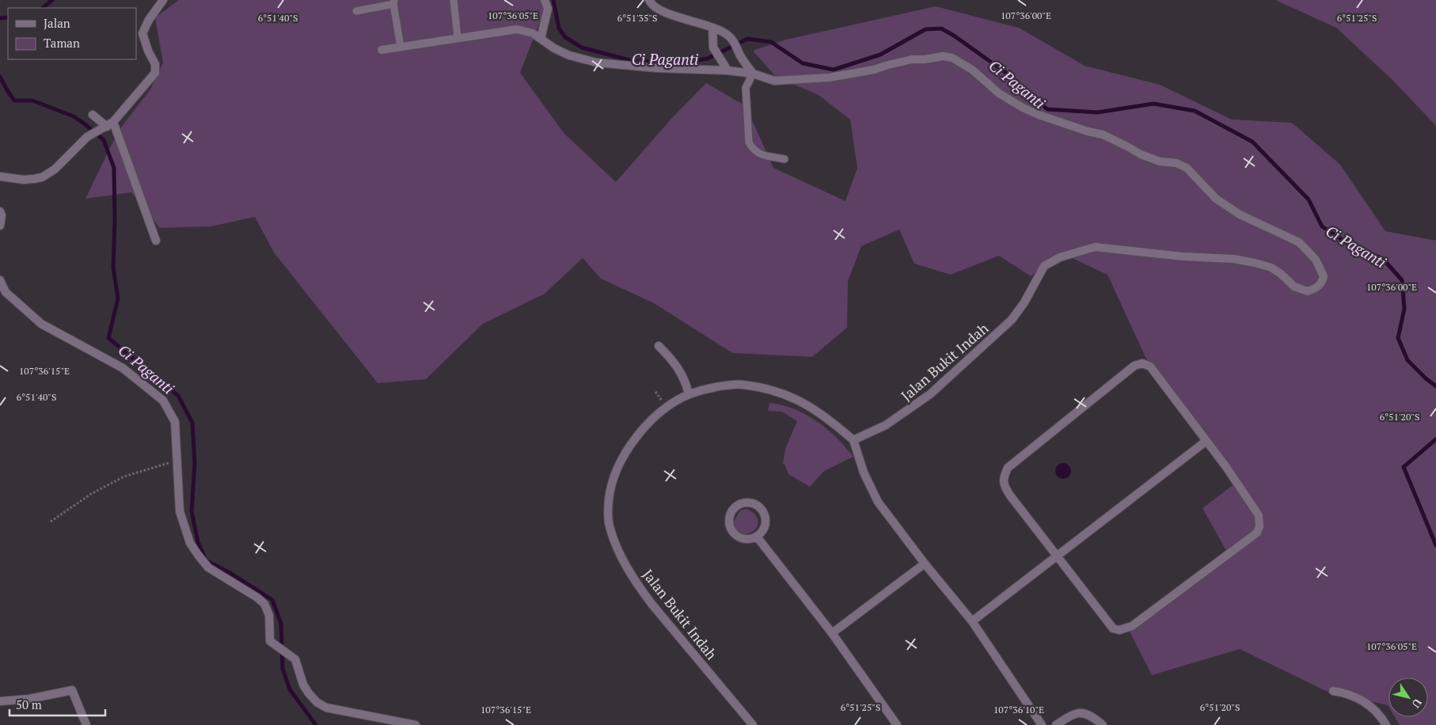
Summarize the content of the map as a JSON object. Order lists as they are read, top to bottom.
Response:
{
  "streets": {
    "street": ["Jalan Bukit Indah"]
  },
  "water": ["Ci Paganti"],
  "legend": ["Jalan", "Taman"],
  "scale_bar": "50 m",
  "north": "bottom right",
  "coordinates": [
    "107°36'05\"E",
    "107°36'00\"E",
    "6°51'40\"S",
    "6°51'35\"S",
    "6°51'25\"S",
    "107°36'15\"E",
    "6°51'20\"S",
    "107°36'10\"E"
  ]
}
